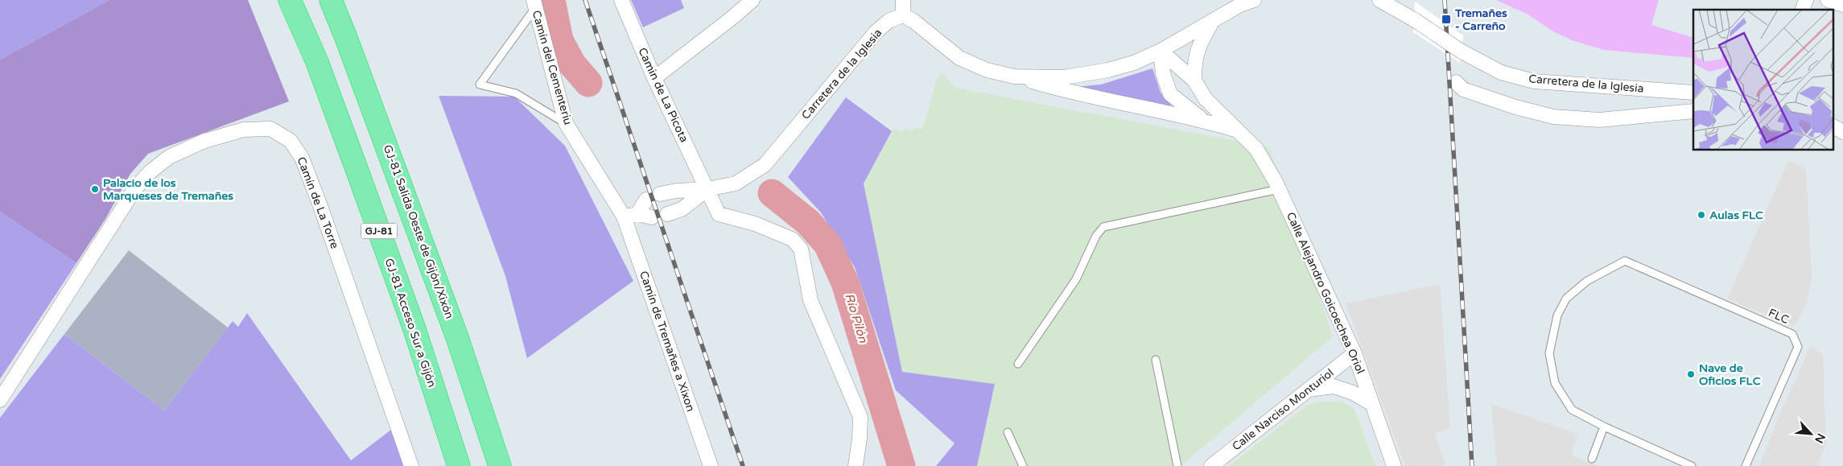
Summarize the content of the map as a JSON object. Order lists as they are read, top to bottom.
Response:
{
  "streets": {
    "highway": ["GJ-81", "GJ-81 Salida Oeste de Gijón/Xixón", "GJ-81 Acceso Sur a Gijón"],
    "street": [
      "Camín del Cementeriu",
      "Carretera de la Iglesia",
      "Camin de La Picota",
      "Camín de La Torre",
      "Calle Alejandro Goicoechea Oriol",
      "Camín de Tremañes a Xixon",
      "Calle Narciso Monturiol"
    ],
    "lane": ["FLC"]
  },
  "crossings": [
    ["Camín del Cementeriu", "Camín de Tremañes a Xixon"],
    ["Carretera de la Iglesia", "Camin de La Picota"],
    ["Calle Alejandro Goicoechea Oriol", "Calle Narciso Monturiol"]
  ],
  "water": ["Río Pilón"],
  "places": {
    "transit": ["Tremañes - Carreño"],
    "other": ["Palacio de los Marqueses de Tremañes", "Aulas FLC", "Nave de Oficios FLC"]
  },
  "north": "bottom right"
}
